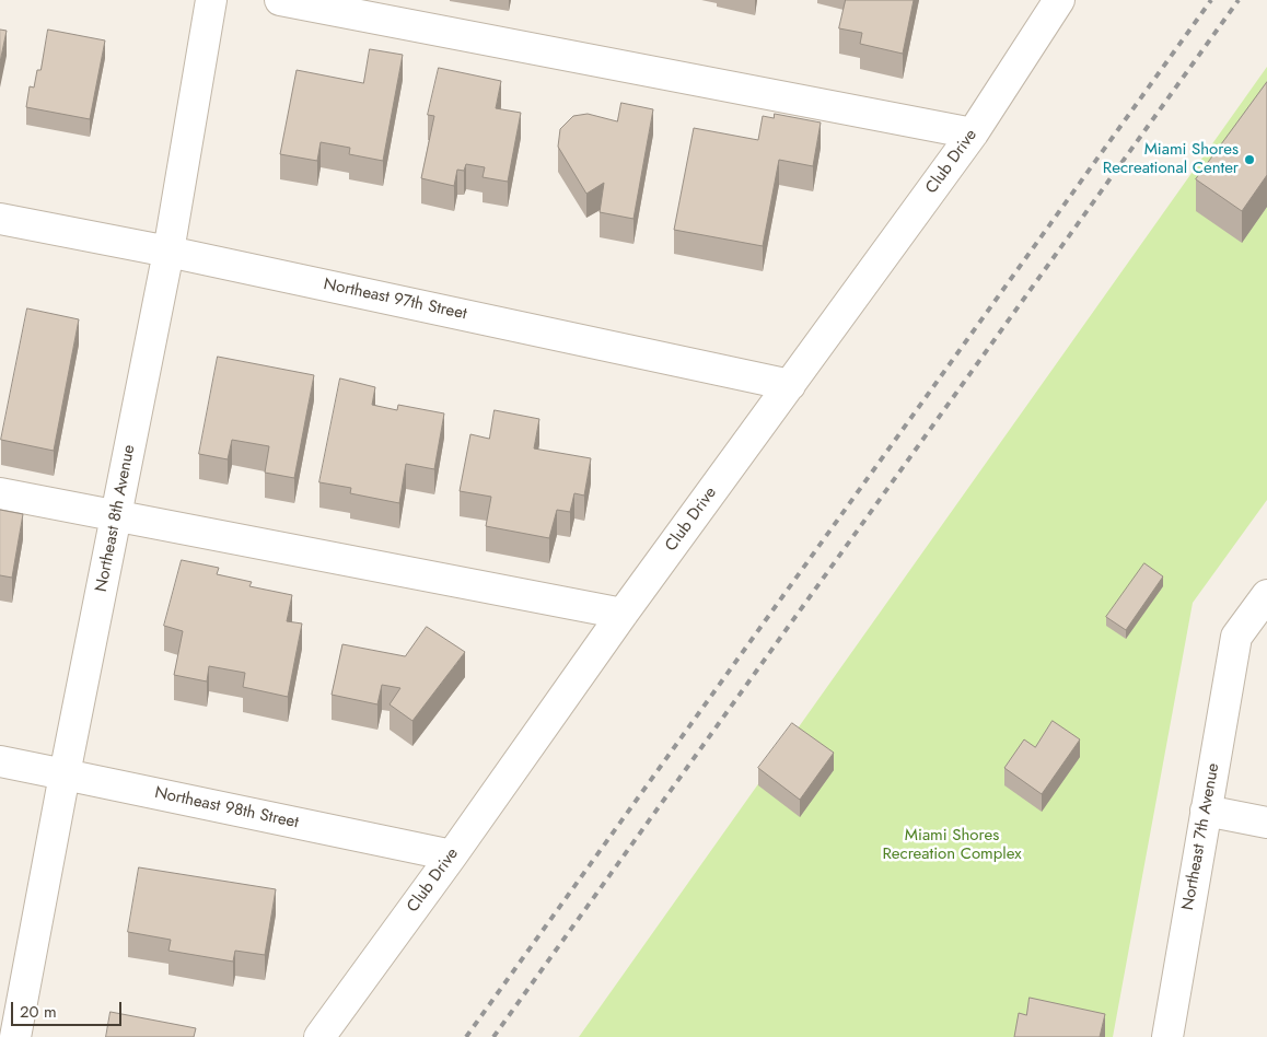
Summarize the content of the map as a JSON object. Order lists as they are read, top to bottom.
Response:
{
  "streets": {
    "street": [
      "Club Drive",
      "Northeast 97th Street",
      "Northeast 8th Avenue",
      "Northeast 98th Street",
      "Northeast 7th Avenue"
    ]
  },
  "crossings": [
    ["Club Drive", "Northeast 97th Street"],
    ["Club Drive", "Northeast 98th Street"],
    ["Northeast 97th Street", "Northeast 8th Avenue"],
    ["Northeast 8th Avenue", "Northeast 98th Street"]
  ],
  "parks": ["Miami Shores Recreation Complex"],
  "places": ["Miami Shores Recreational Center"],
  "scale_bar": "20 m"
}
